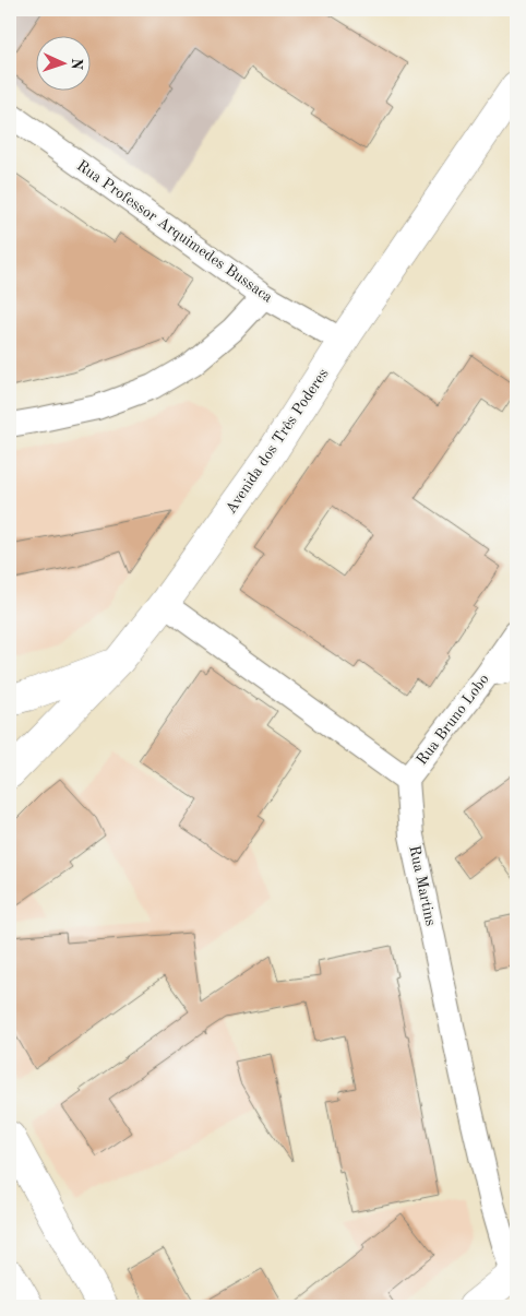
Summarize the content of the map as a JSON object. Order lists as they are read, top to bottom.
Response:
{
  "streets": {
    "main road": ["Avenida dos Três Poderes"],
    "street": ["Rua Professor Arquimedes Bussaca", "Rua Bruno Lobo", "Rua Martins"]
  },
  "crossings": [
    ["Rua Professor Arquimedes Bussaca", "Avenida dos Três Poderes"],
    ["Rua Bruno Lobo", "Rua Martins"]
  ],
  "north": "right"
}
